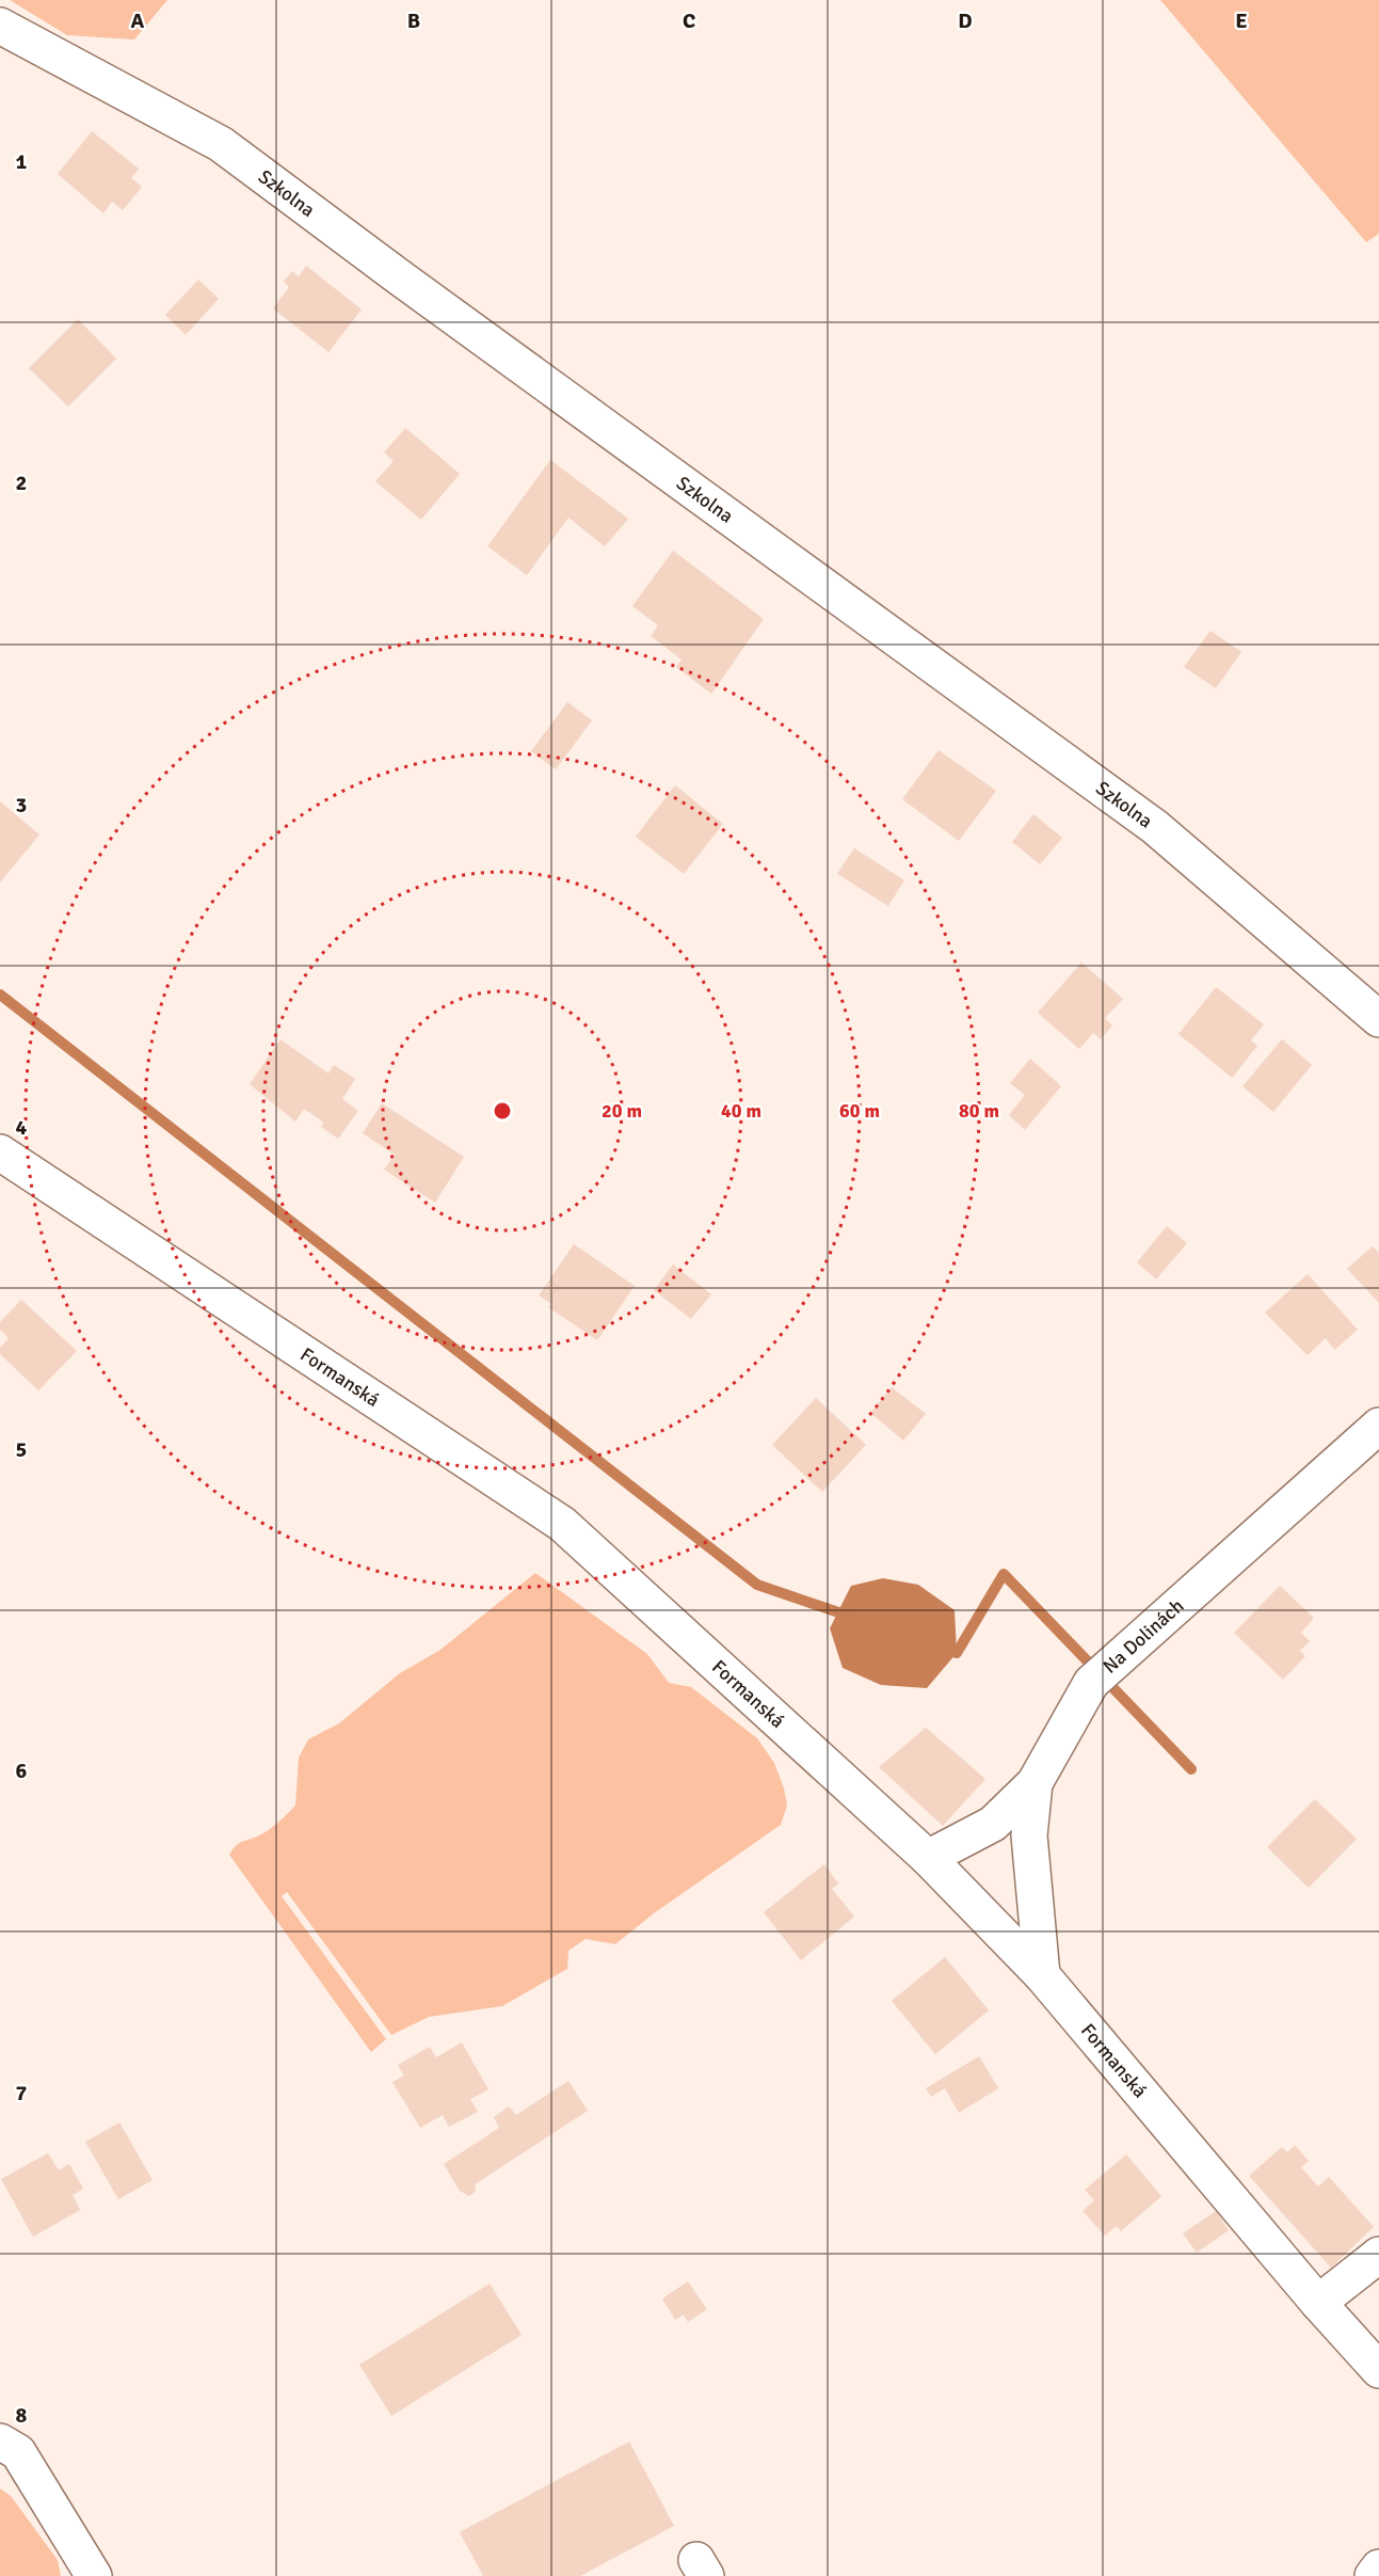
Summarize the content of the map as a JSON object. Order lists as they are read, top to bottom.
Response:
{
  "streets": {
    "street": ["Szkolna", "Formanská", "Na Dolinách"]
  },
  "crossings": [
    ["Formanská", "Na Dolinách"]
  ],
  "grid": {
    "columns": [
      "A",
      "B",
      "C",
      "D",
      "E"
    ],
    "rows": [
      "1",
      "2",
      "3",
      "4",
      "5",
      "6",
      "7",
      "8"
    ]
  },
  "rings": [
    "20 m",
    "40 m",
    "60 m",
    "80 m"
  ]
}
